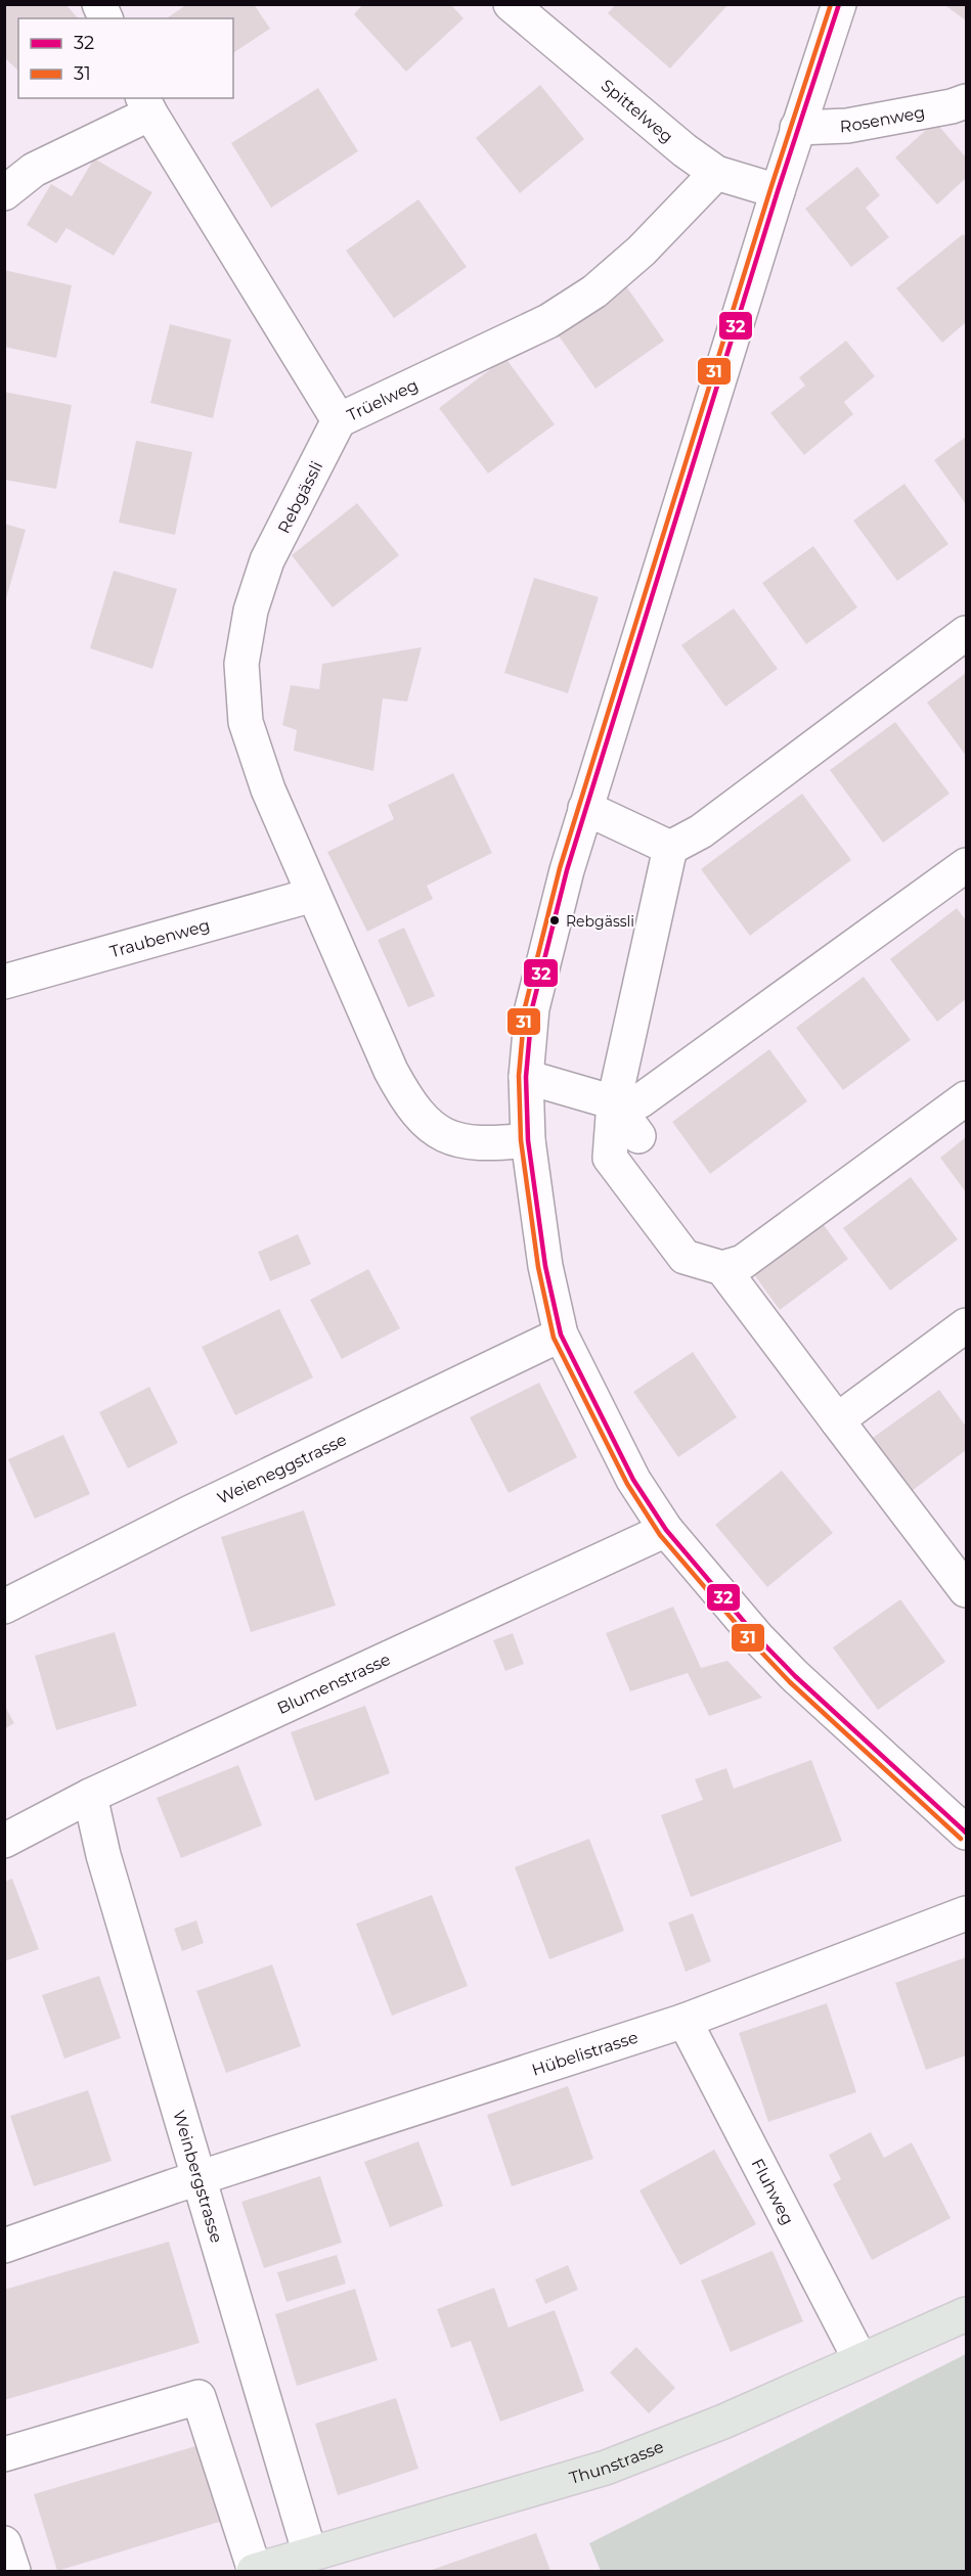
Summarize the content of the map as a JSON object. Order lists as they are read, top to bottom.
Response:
{
  "streets": {
    "main road": ["Thunstrasse"],
    "street": [
      "Spittelweg",
      "Rosenweg",
      "Trüelweg",
      "Rebgässli",
      "Traubenweg",
      "Weieneggstrasse",
      "Blumenstrasse",
      "Hübelistrasse",
      "Weinbergstrasse",
      "Fluhweg"
    ]
  },
  "crossings": [
    ["Spittelweg", "Trüelweg"],
    ["Trüelweg", "Rebgässli"],
    ["Rebgässli", "Traubenweg"],
    ["Blumenstrasse", "Weinbergstrasse"],
    ["Hübelistrasse", "Weinbergstrasse"],
    ["Hübelistrasse", "Fluhweg"],
    ["Weinbergstrasse", "Thunstrasse"],
    ["Fluhweg", "Thunstrasse"]
  ],
  "places": ["Rebgässli"],
  "lines": ["transit line 32", "transit line 31"],
  "legend": ["32", "31"]
}
